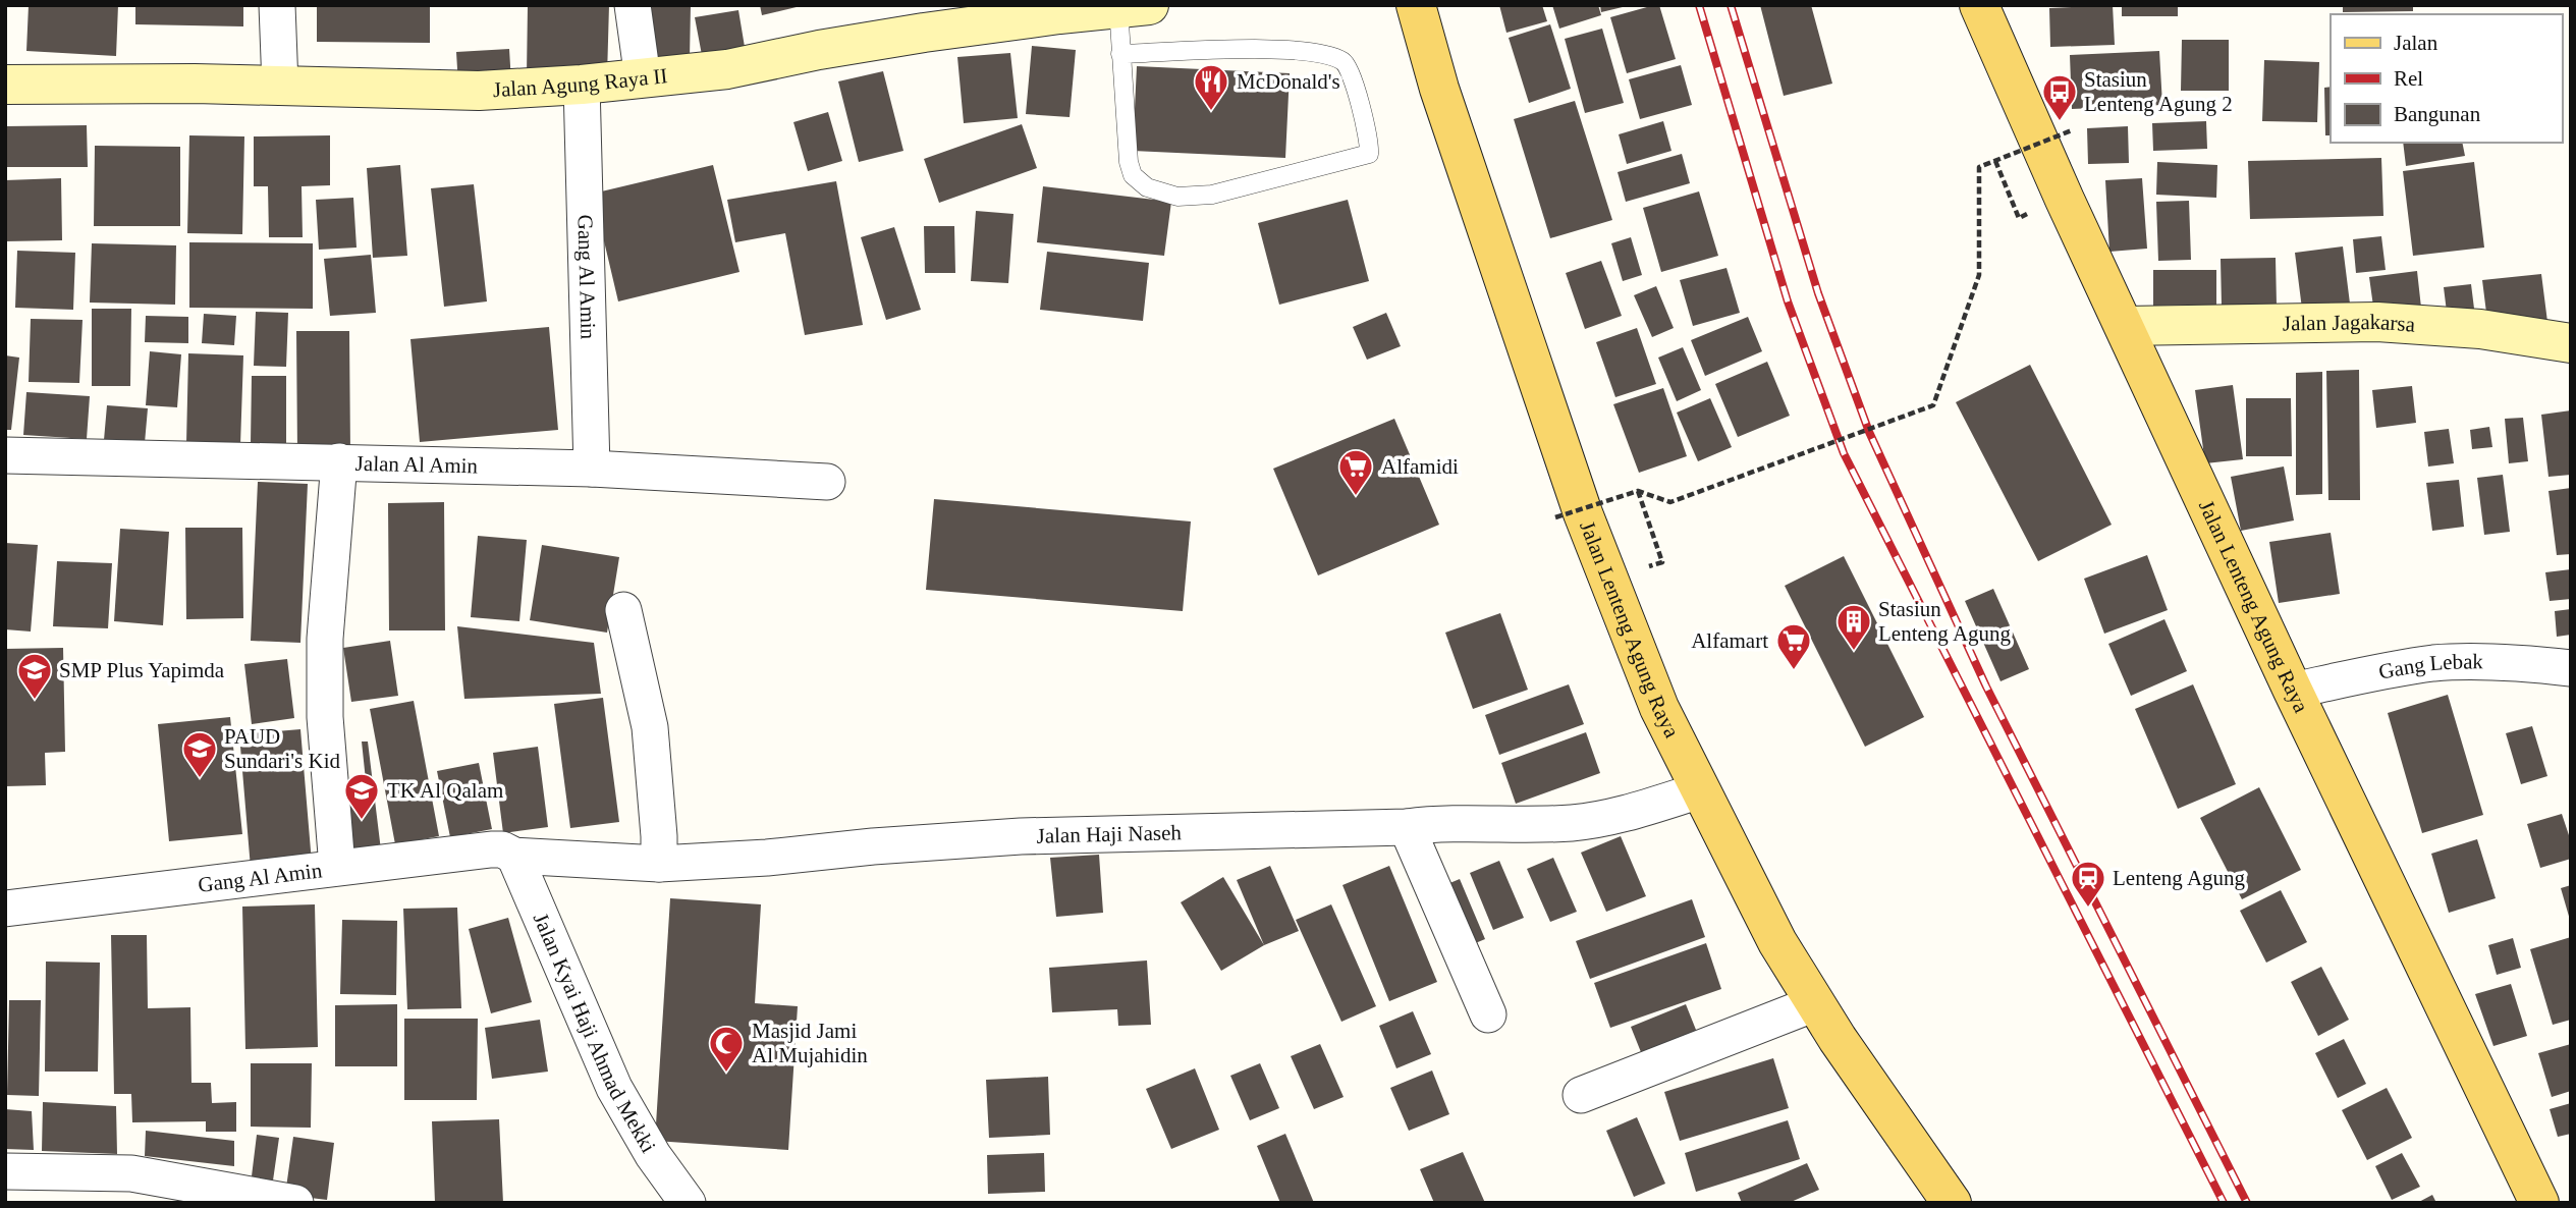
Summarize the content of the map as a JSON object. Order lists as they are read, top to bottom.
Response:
{
  "streets": {
    "main road": ["Jalan Lenteng Agung Raya"],
    "street": [
      "Jalan Agung Raya II",
      "Gang Al Amin",
      "Jalan Jagakarsa",
      "Jalan Al Amin",
      "Gang Lebak",
      "Jalan Haji Naseh",
      "Jalan Kyai Haji Ahmad Mekki"
    ]
  },
  "crossings": [
    ["Jalan Agung Raya II", "Gang Al Amin"],
    ["Gang Al Amin", "Jalan Al Amin"],
    ["Gang Al Amin", "Jalan Haji Naseh"],
    ["Gang Al Amin", "Jalan Kyai Haji Ahmad Mekki"],
    ["Jalan Jagakarsa", "Jalan Lenteng Agung Raya"],
    ["Jalan Lenteng Agung Raya", "Gang Lebak"],
    ["Jalan Lenteng Agung Raya", "Jalan Haji Naseh"],
    ["Jalan Haji Naseh", "Jalan Kyai Haji Ahmad Mekki"]
  ],
  "places": {
    "restaurant": ["McDonald's"],
    "bus stop": ["Stasiun Lenteng Agung 2"],
    "supermarket": ["Alfamidi", "Alfamart"],
    "building": ["Stasiun Lenteng Agung"],
    "school or university": ["SMP Plus Yapimda", "PAUD Sundari's Kid", "TK Al Qalam"],
    "station": ["Lenteng Agung"],
    "mosque": ["Masjid Jami Al Mujahidin"]
  },
  "legend": ["Jalan", "Rel", "Bangunan"]
}
